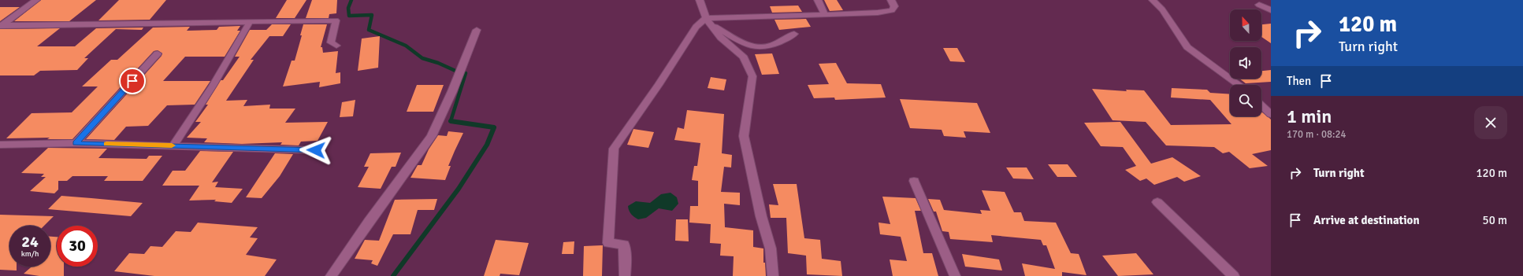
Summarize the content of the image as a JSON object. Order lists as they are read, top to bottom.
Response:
{
  "north": "top",
  "page": {
    "turn": ["120 m", "Turn right"],
    "then": "Then",
    "heading": ["1 min", "170 m · 08:24"],
    "list": [
      {
        "name": "Turn right",
        "value": "120 m"
      },
      {
        "name": "Arrive at destination",
        "value": "50 m"
      }
    ],
    "speed": "24 km/h",
    "limit": "30"
  }
}
